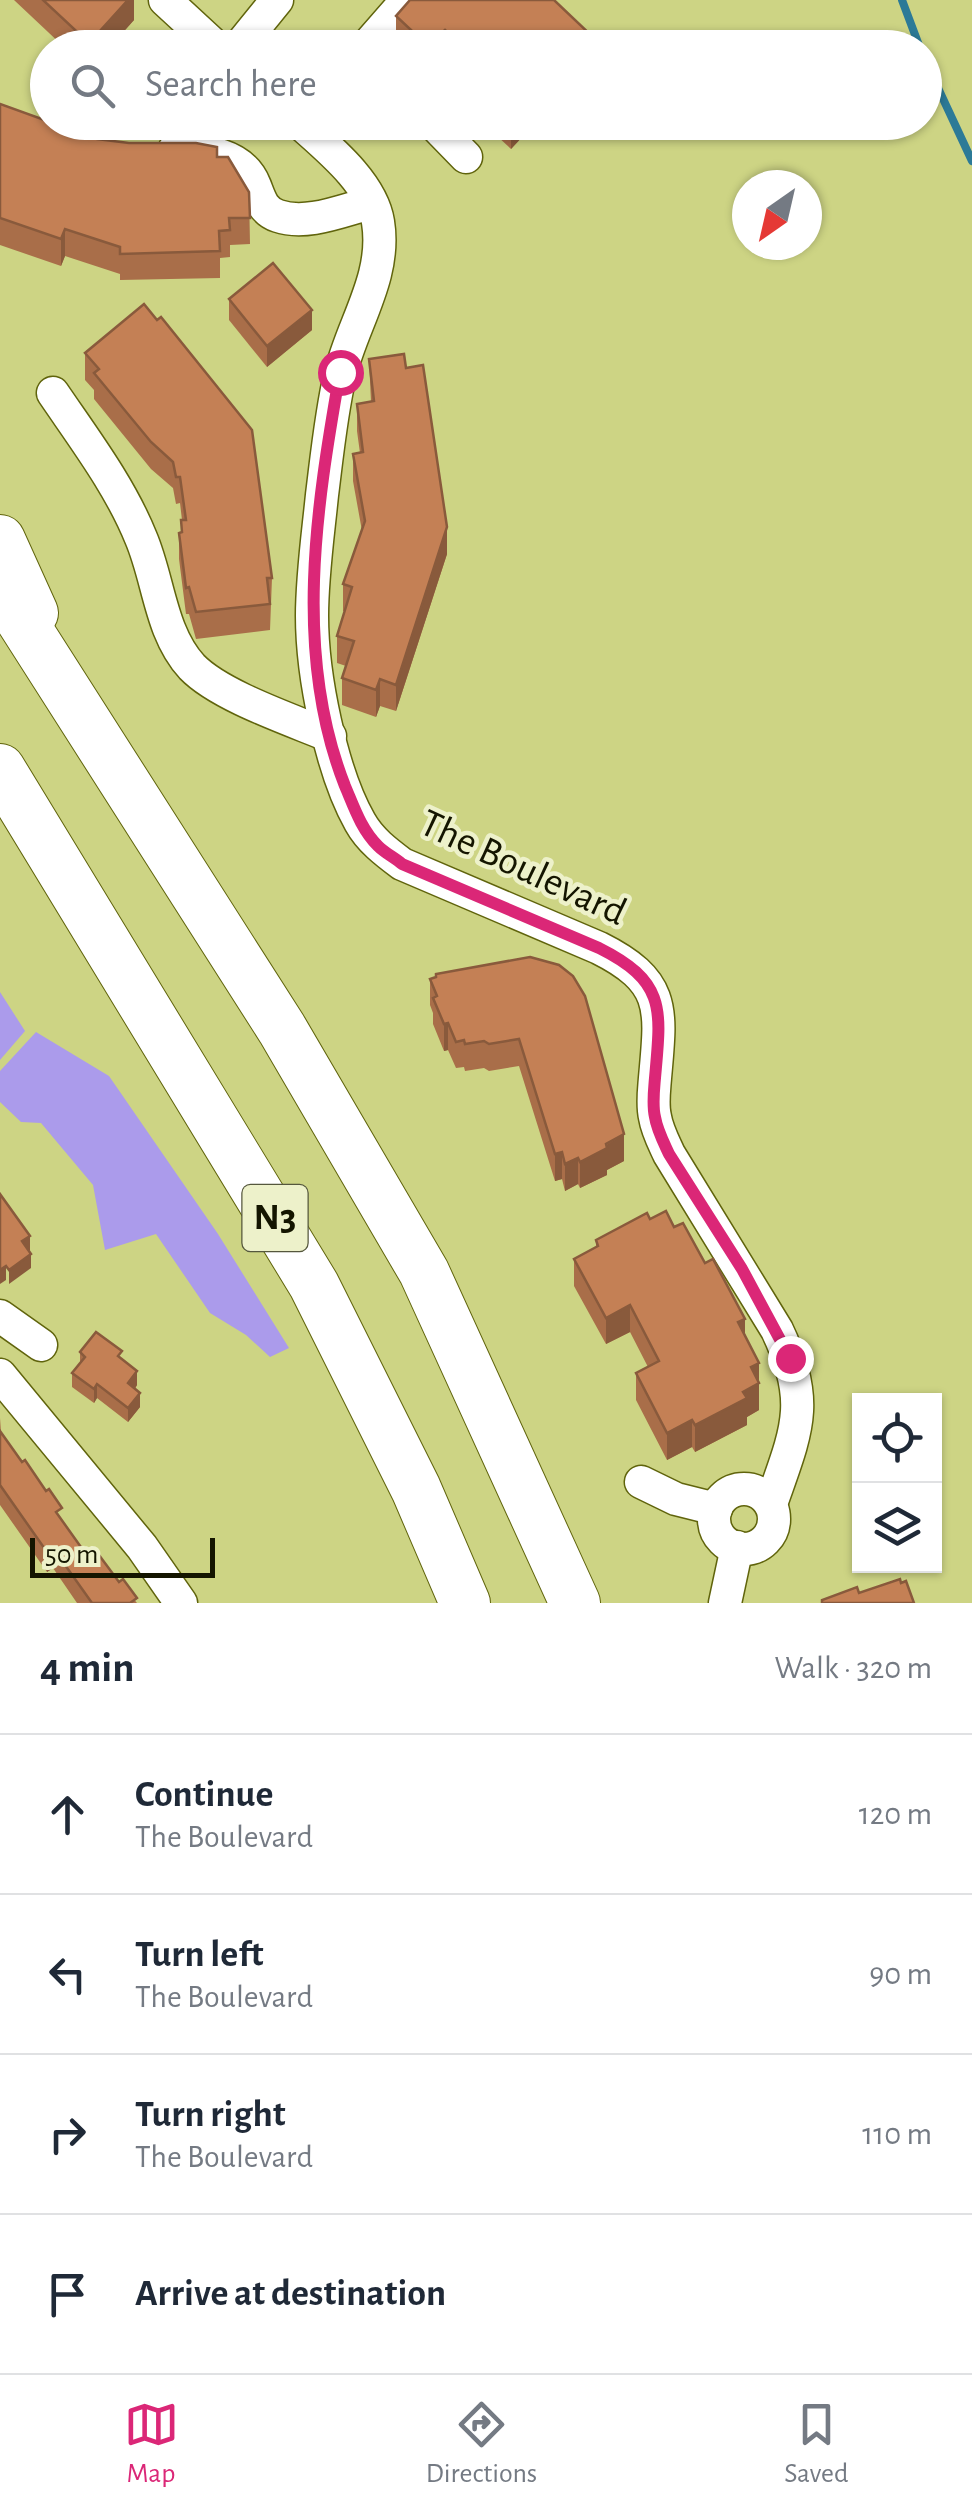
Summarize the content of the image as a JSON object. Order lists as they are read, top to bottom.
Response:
{
  "streets": {
    "highway": ["N3"],
    "street": ["The Boulevard"]
  },
  "scale_bar": "50 m",
  "north": "bottom left",
  "page": {
    "search": "Search here",
    "scale": "50 m",
    "heading": ["4 min", "Walk · 320 m"],
    "list": [
      ["Continue", "The Boulevard", "120 m"],
      ["Turn left", "The Boulevard", "90 m"],
      ["Turn right", "The Boulevard", "110 m"],
      "Arrive at destination"
    ],
    "nav": ["Map", "Directions", "Saved"]
  }
}
